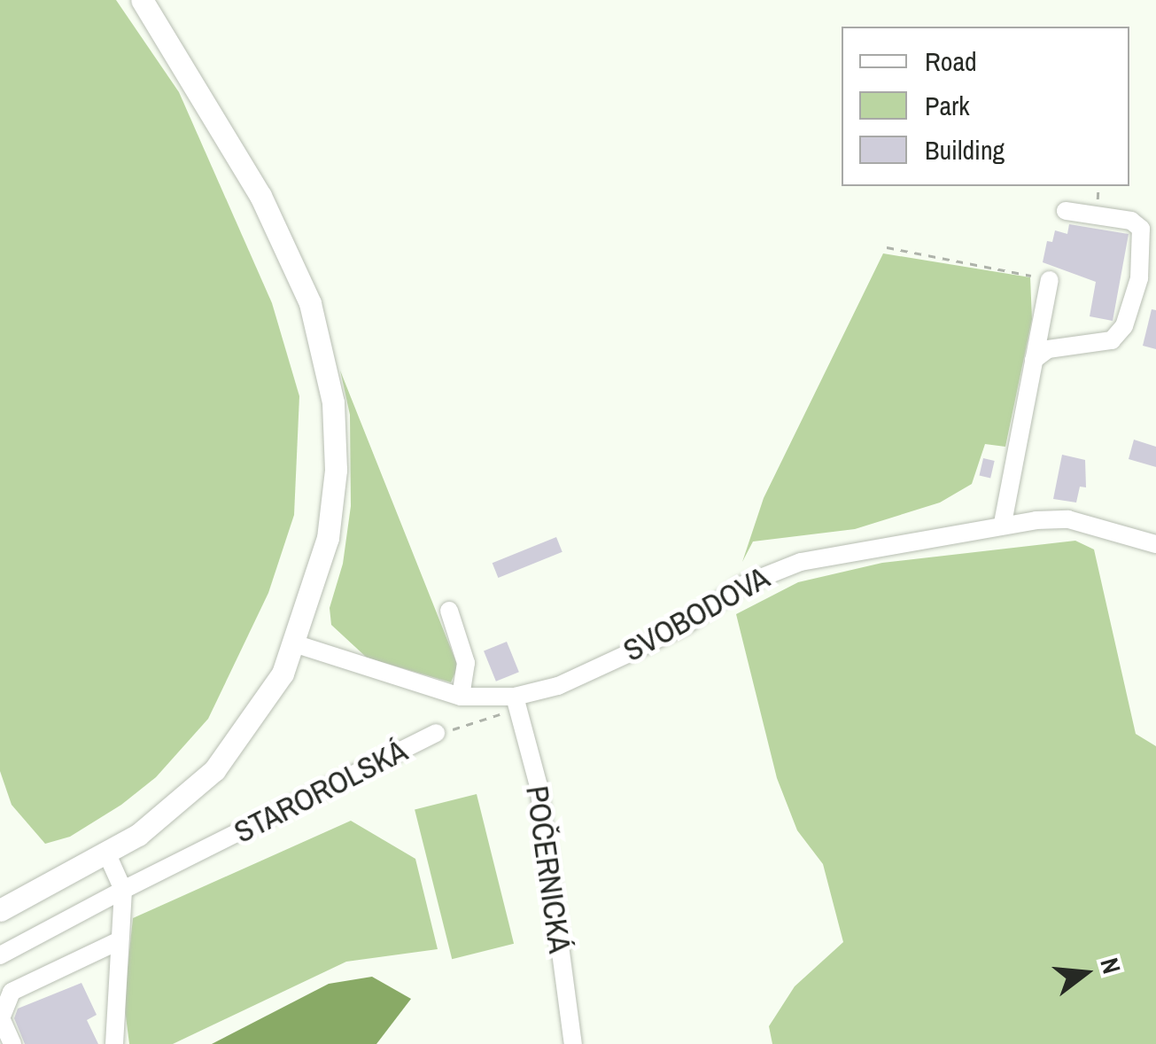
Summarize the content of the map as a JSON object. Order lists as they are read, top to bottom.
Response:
{
  "streets": {
    "street": ["SVOBODOVA", "STAROROLSKÁ", "POČERNICKÁ"]
  },
  "crossings": [
    ["SVOBODOVA", "STAROROLSKÁ"],
    ["SVOBODOVA", "POČERNICKÁ"],
    ["STAROROLSKÁ", "POČERNICKÁ"]
  ],
  "legend": ["Road", "Park", "Building"],
  "north": "right"
}
